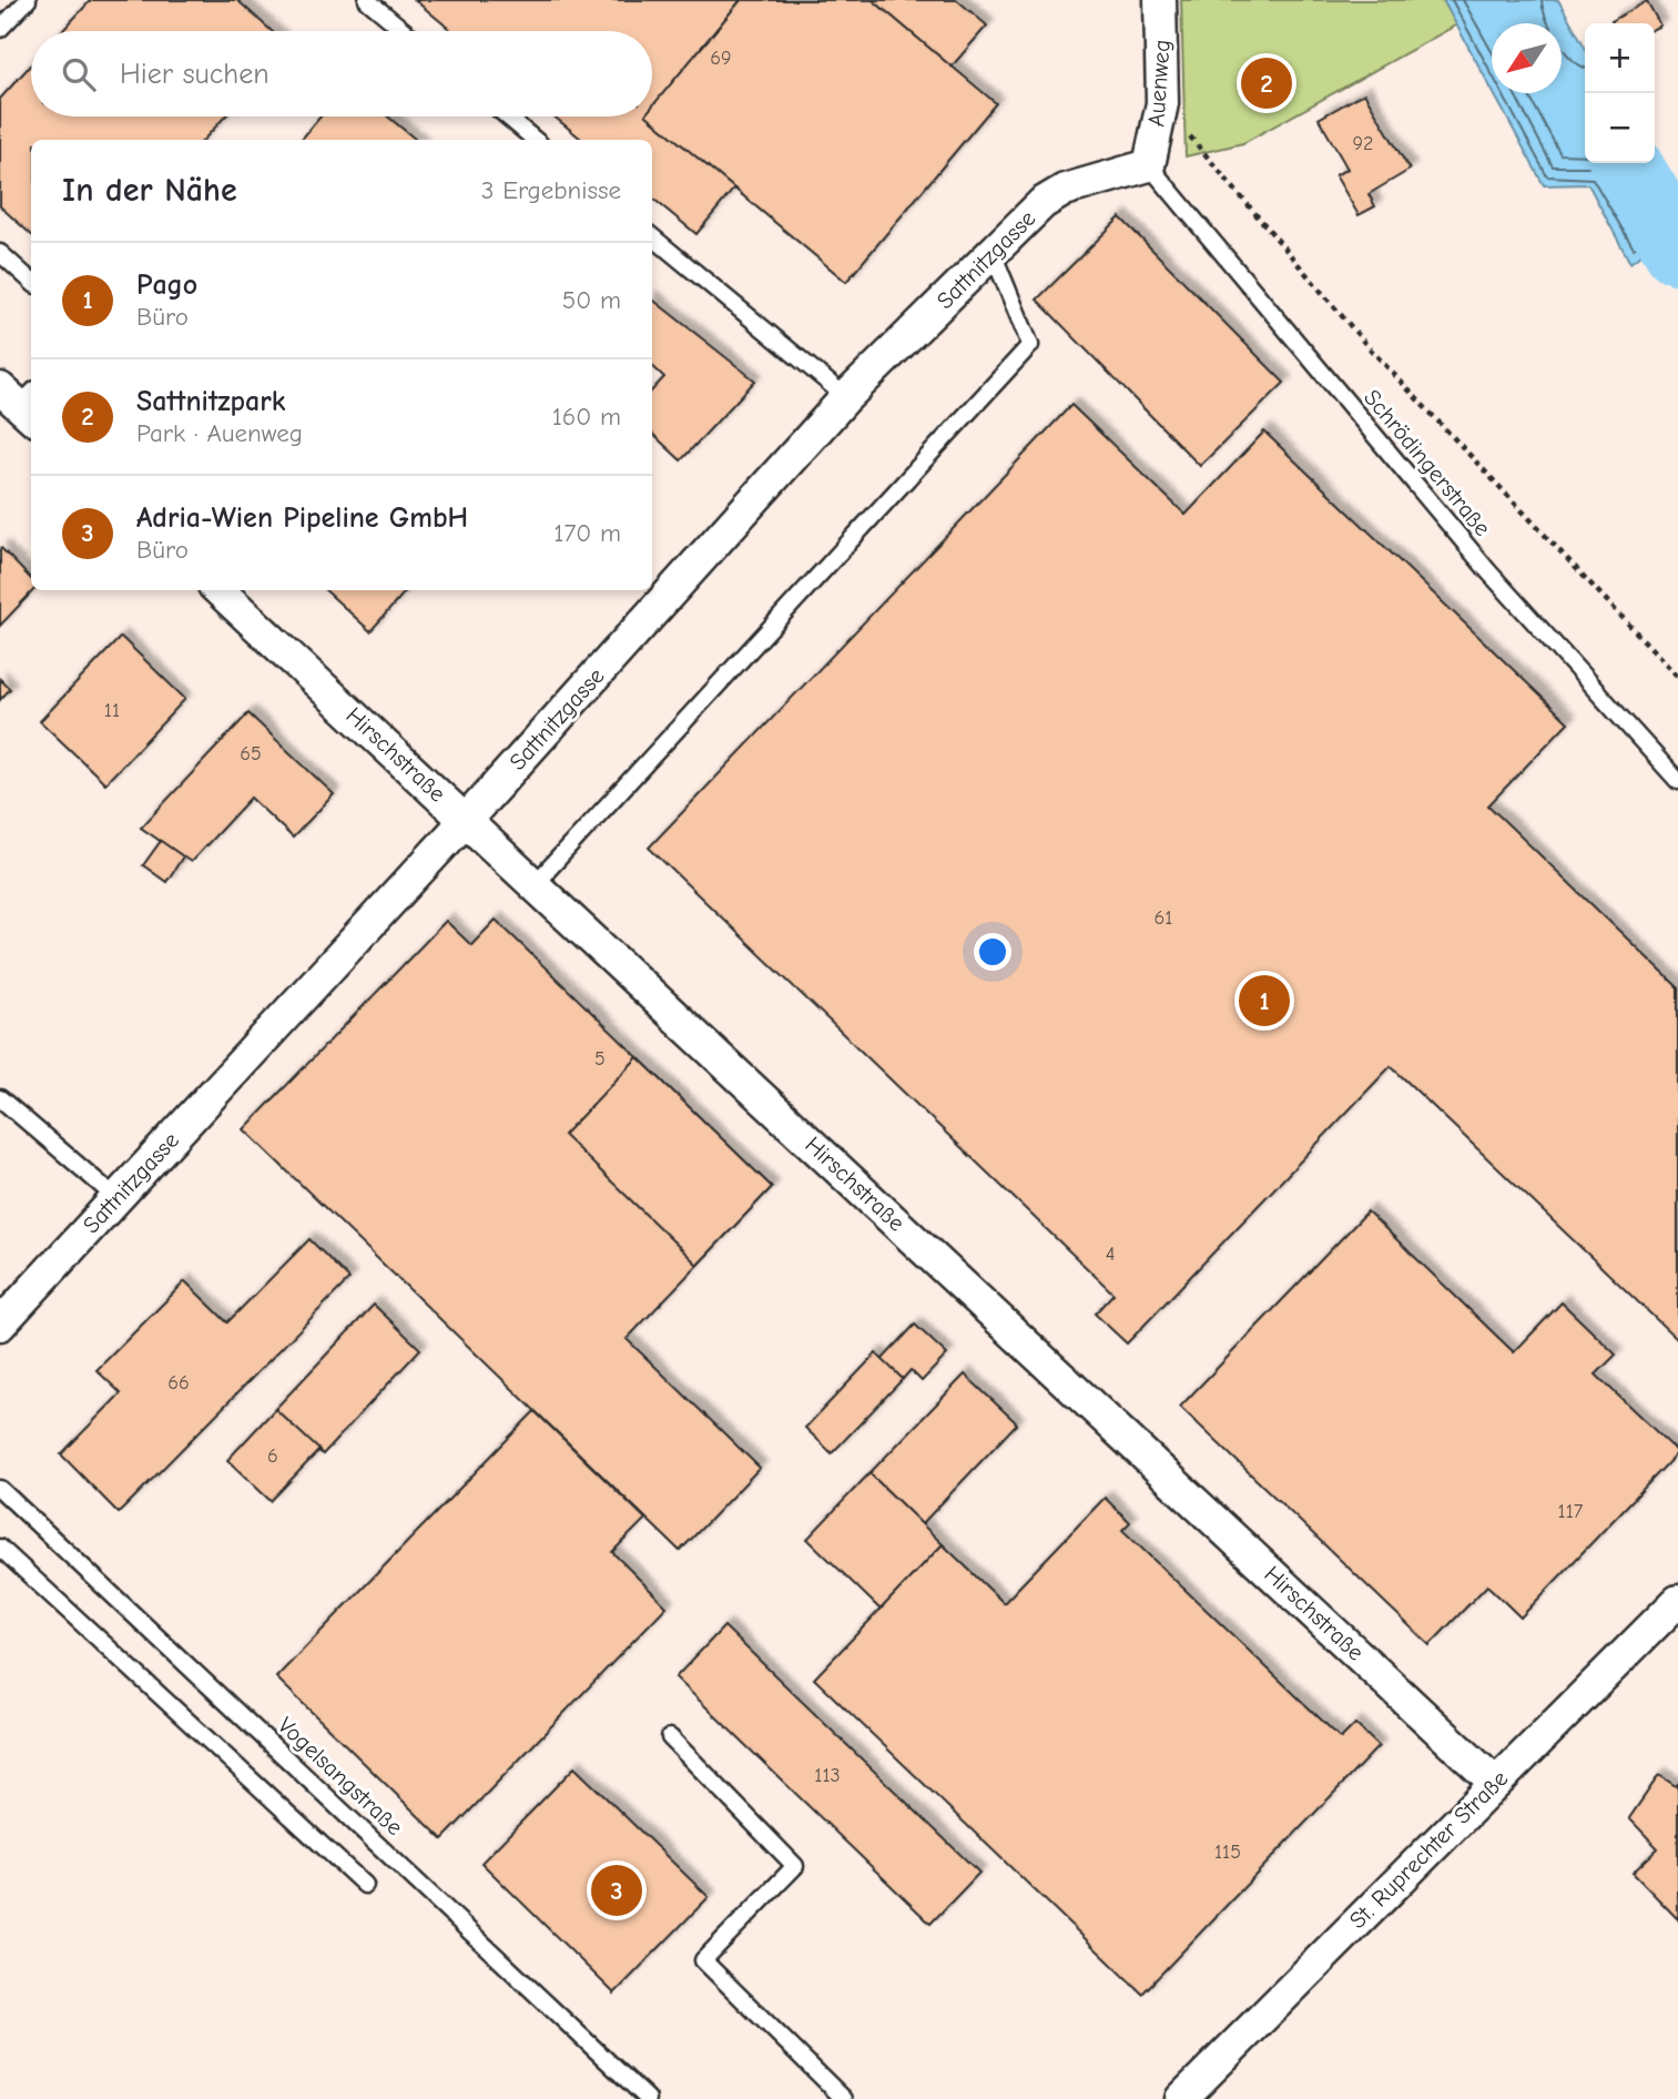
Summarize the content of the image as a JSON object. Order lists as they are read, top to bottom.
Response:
{
  "streets": {
    "street": [
      "Auenweg",
      "Sattnitzgasse",
      "Hirschstraße",
      "St. Ruprechter Straße"
    ],
    "lane": ["Schrödingerstraße", "Vogelsangstraße"]
  },
  "crossings": [
    ["Auenweg", "Sattnitzgasse"],
    ["Auenweg", "Schrödingerstraße"],
    ["Sattnitzgasse", "Schrödingerstraße"],
    ["Sattnitzgasse", "Hirschstraße"],
    ["Hirschstraße", "St. Ruprechter Straße"]
  ],
  "house_numbers": [
    "69",
    "92",
    "11",
    "65",
    "61",
    "5",
    "4",
    "66",
    "6",
    "117",
    "113",
    "115"
  ],
  "north": "bottom left",
  "page": {
    "map_buttons": ["+", "−"],
    "search": "Hier suchen",
    "pins": ["2", "1", "3"],
    "heading": ["In der Nähe", "3 Ergebnisse"],
    "list": [
      {
        "mark": "1",
        "name": "Pago",
        "note": "Büro",
        "value": "50 m"
      },
      {
        "mark": "2",
        "name": "Sattnitzpark",
        "note": "Park · Auenweg",
        "value": "160 m"
      },
      {
        "mark": "3",
        "name": "Adria-Wien Pipeline GmbH",
        "note": "Büro",
        "value": "170 m"
      }
    ]
  }
}
